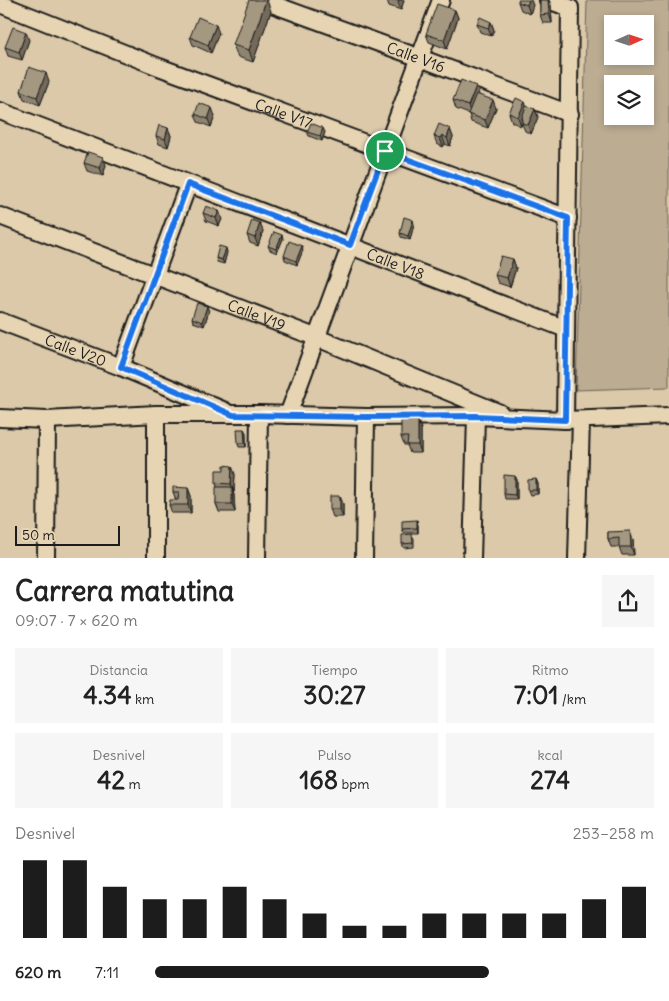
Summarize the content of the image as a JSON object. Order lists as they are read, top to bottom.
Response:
{
  "streets": {
    "street": [
      "Calle V16",
      "Calle V17",
      "Calle V18",
      "Calle V19",
      "Calle V20"
    ]
  },
  "scale_bar": "50 m",
  "north": "right",
  "page": {
    "scale": "50 m",
    "heading": ["Carrera matutina", "09:07 · 7 × 620 m"],
    "stats": [
      ["Distancia", "4.34 km"],
      ["Tiempo", "30:27"],
      ["Ritmo", "7:01 /km"],
      ["Desnivel", "42 m"],
      ["Pulso", "168 bpm"],
      ["kcal", "274"]
    ],
    "chart": ["Desnivel", "253–258 m"],
    "list": [
      {
        "name": "620 m",
        "note": "7:11"
      }
    ]
  }
}
